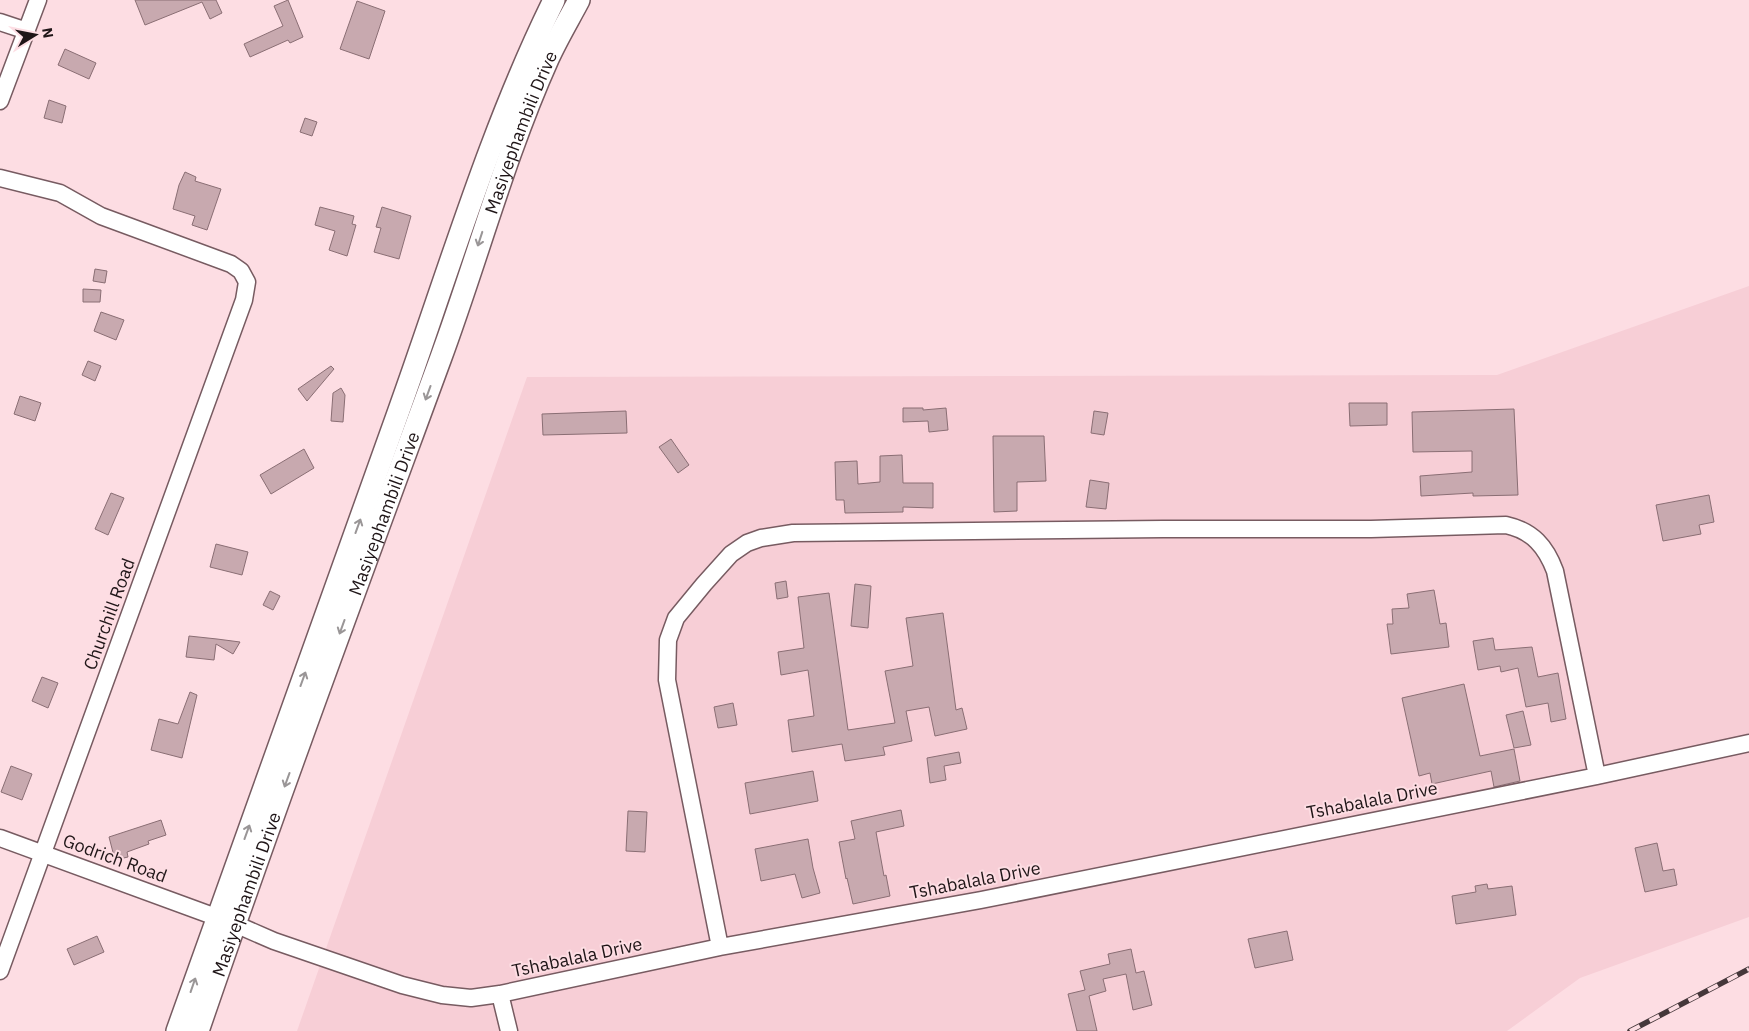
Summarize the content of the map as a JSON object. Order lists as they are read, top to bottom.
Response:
{
  "streets": {
    "main road": ["Masiyephambili Drive"],
    "street": ["Churchill Road", "Tshabalala Drive", "Godrich Road"]
  },
  "crossings": [
    ["Masiyephambili Drive", "Tshabalala Drive"],
    ["Masiyephambili Drive", "Godrich Road"],
    ["Churchill Road", "Godrich Road"],
    ["Tshabalala Drive", "Godrich Road"]
  ],
  "north": "right"
}
